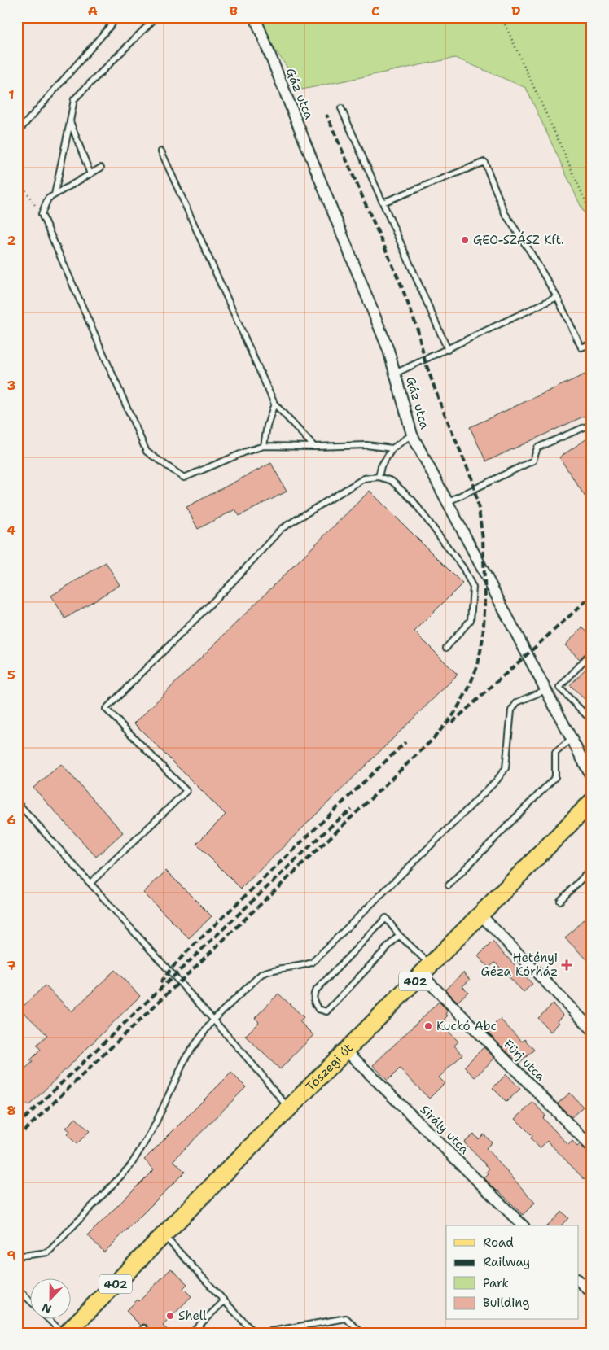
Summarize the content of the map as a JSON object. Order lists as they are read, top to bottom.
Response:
{
  "streets": {
    "main road": ["402", "Tószegi út"],
    "street": ["Gáz utca", "Fürj utca", "Sirály utca"]
  },
  "crossings": [
    ["Fürj utca", "Tószegi út"],
    ["Tószegi út", "Sirály utca"]
  ],
  "places": {
    "other": ["GEO-SZÁSZ Kft.", "Kuckó Abc", "Shell"],
    "health": ["Hetényi Géza Kórház"]
  },
  "legend": [
    "Road",
    "Railway",
    "Park",
    "Building"
  ],
  "north": "bottom",
  "grid": {
    "columns": [
      "A",
      "B",
      "C",
      "D"
    ],
    "rows": [
      "1",
      "2",
      "3",
      "4",
      "5",
      "6",
      "7",
      "8",
      "9"
    ]
  }
}
